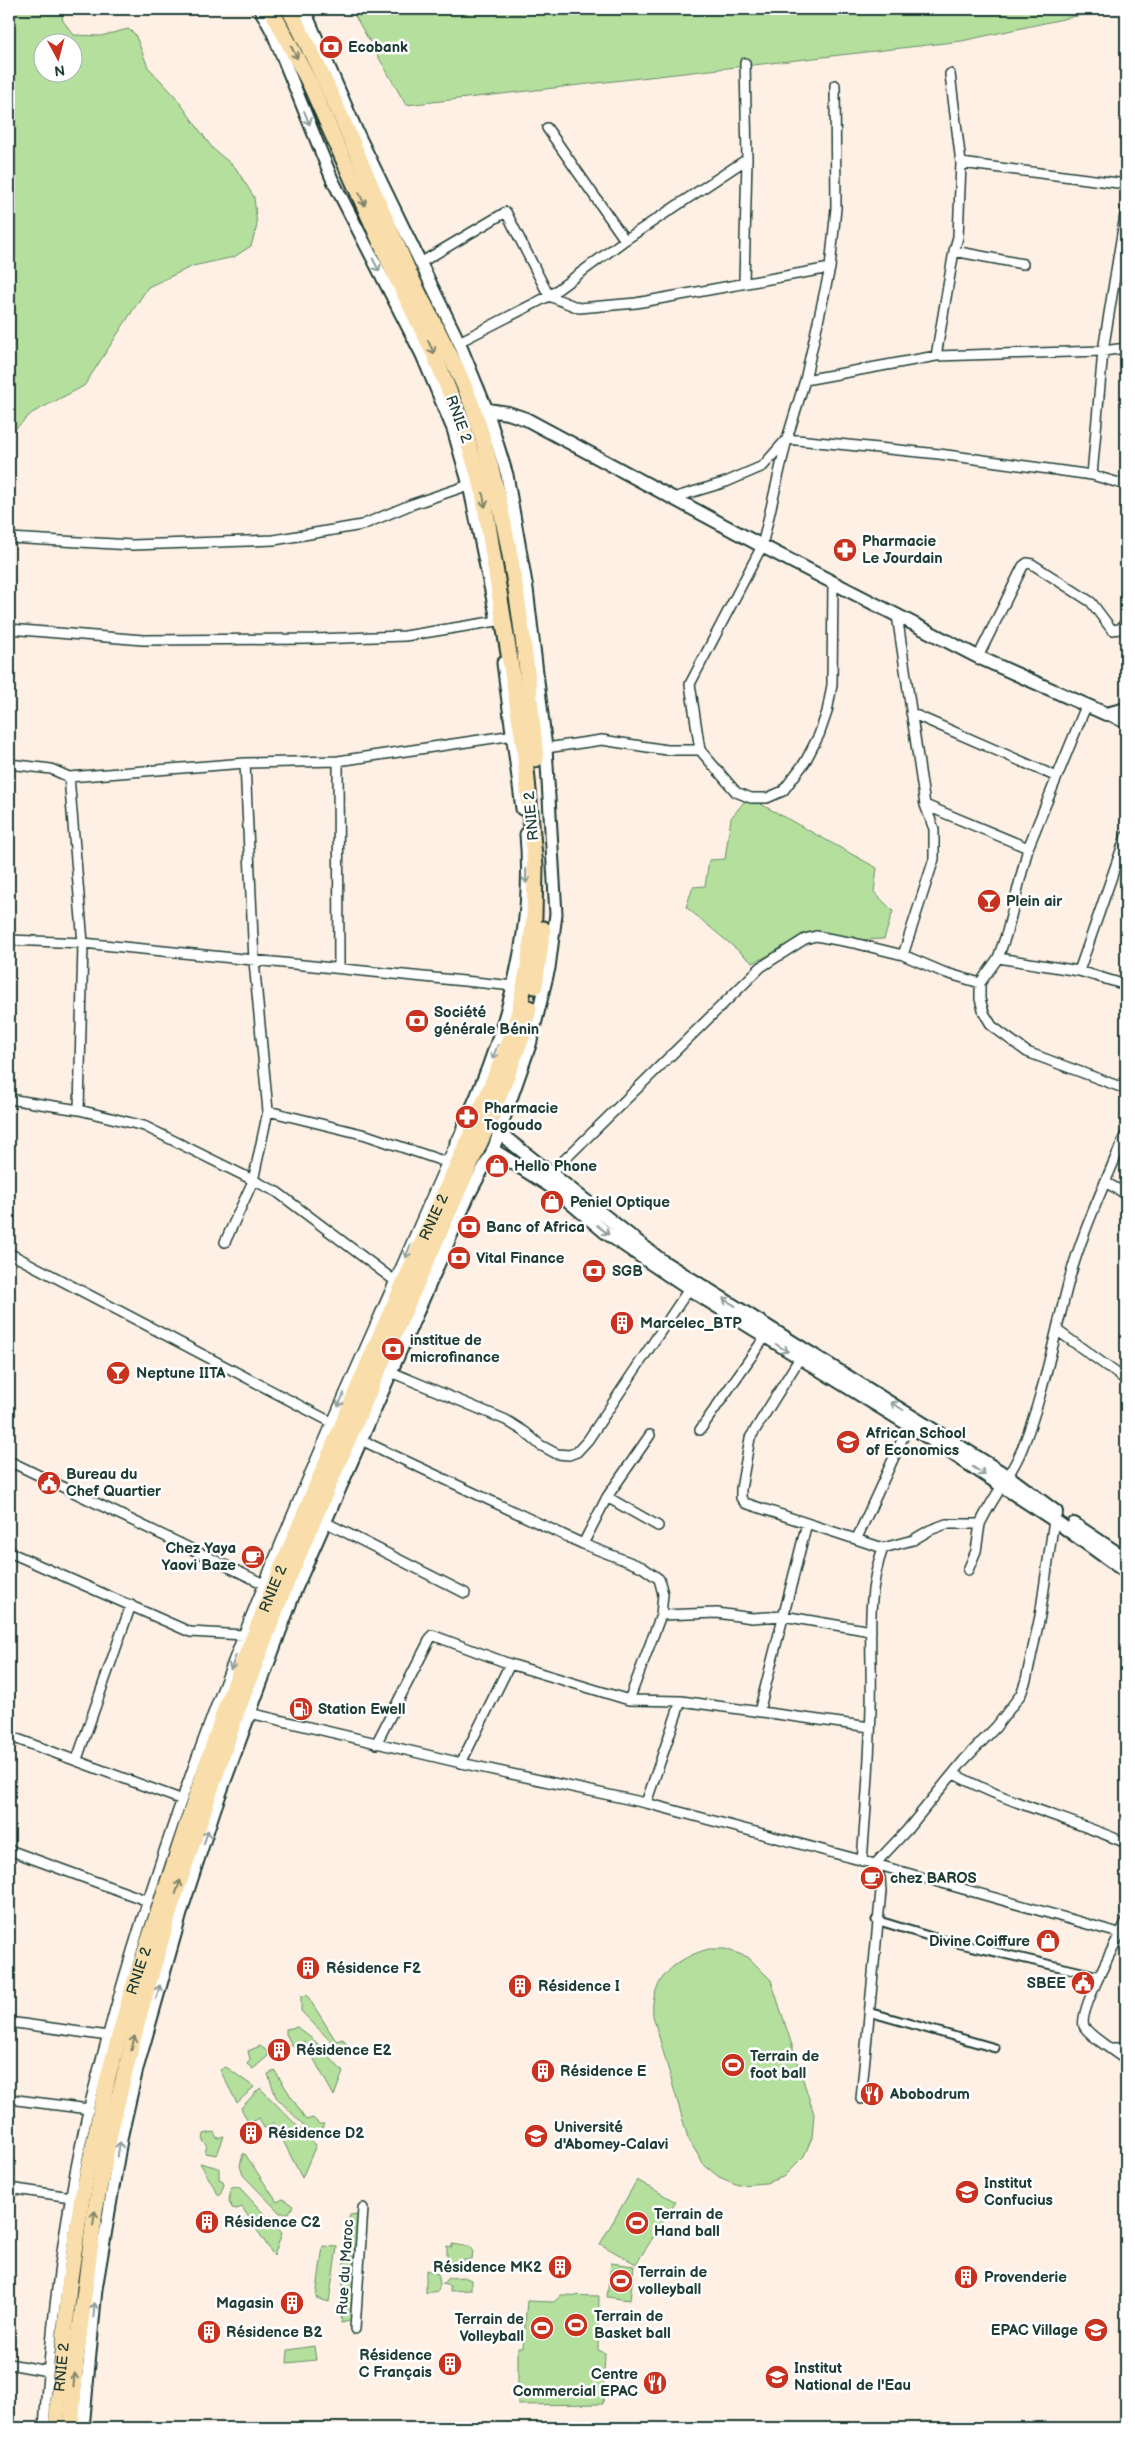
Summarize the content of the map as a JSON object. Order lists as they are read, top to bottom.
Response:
{
  "streets": {
    "highway": ["RNIE 2"],
    "street": ["Rue du Maroc"]
  },
  "places": {
    "bank": [
      "Ecobank",
      "Société générale Bénin",
      "Banc of Africa",
      "Vital Finance",
      "SGB",
      "institue de microfinance"
    ],
    "pharmacy": ["Pharmacie Le Jourdain", "Pharmacie Togoudo"],
    "bar": ["Plein air", "Neptune IITA"],
    "shop": ["Hello Phone", "Peniel Optique", "Divine Coiffure"],
    "building": [
      "Marcelec_BTP",
      "Résidence F2",
      "Résidence I",
      "Résidence E2",
      "Résidence E",
      "Résidence D2",
      "Résidence C2",
      "Résidence MK2",
      "Provenderie",
      "Magasin",
      "Résidence B2",
      "Résidence C Français"
    ],
    "school or university": [
      "African School of Economics",
      "Université d'Abomey-Calavi",
      "Institut Confucius",
      "EPAC Village",
      "Institut National de l'Eau"
    ],
    "public building": ["Bureau du Chef Quartier", "SBEE"],
    "cafe": ["Chez Yaya Yaovi Baze", "chez BAROS"],
    "fuel station": ["Station Ewell"],
    "sports": [
      "Terrain de foot ball",
      "Terrain de Hand ball",
      "Terrain de volleyball",
      "Terrain de Basket ball",
      "Terrain de Volleyball"
    ],
    "restaurant": ["Abobodrum", "Centre Commercial EPAC"]
  },
  "north": "bottom"
}
